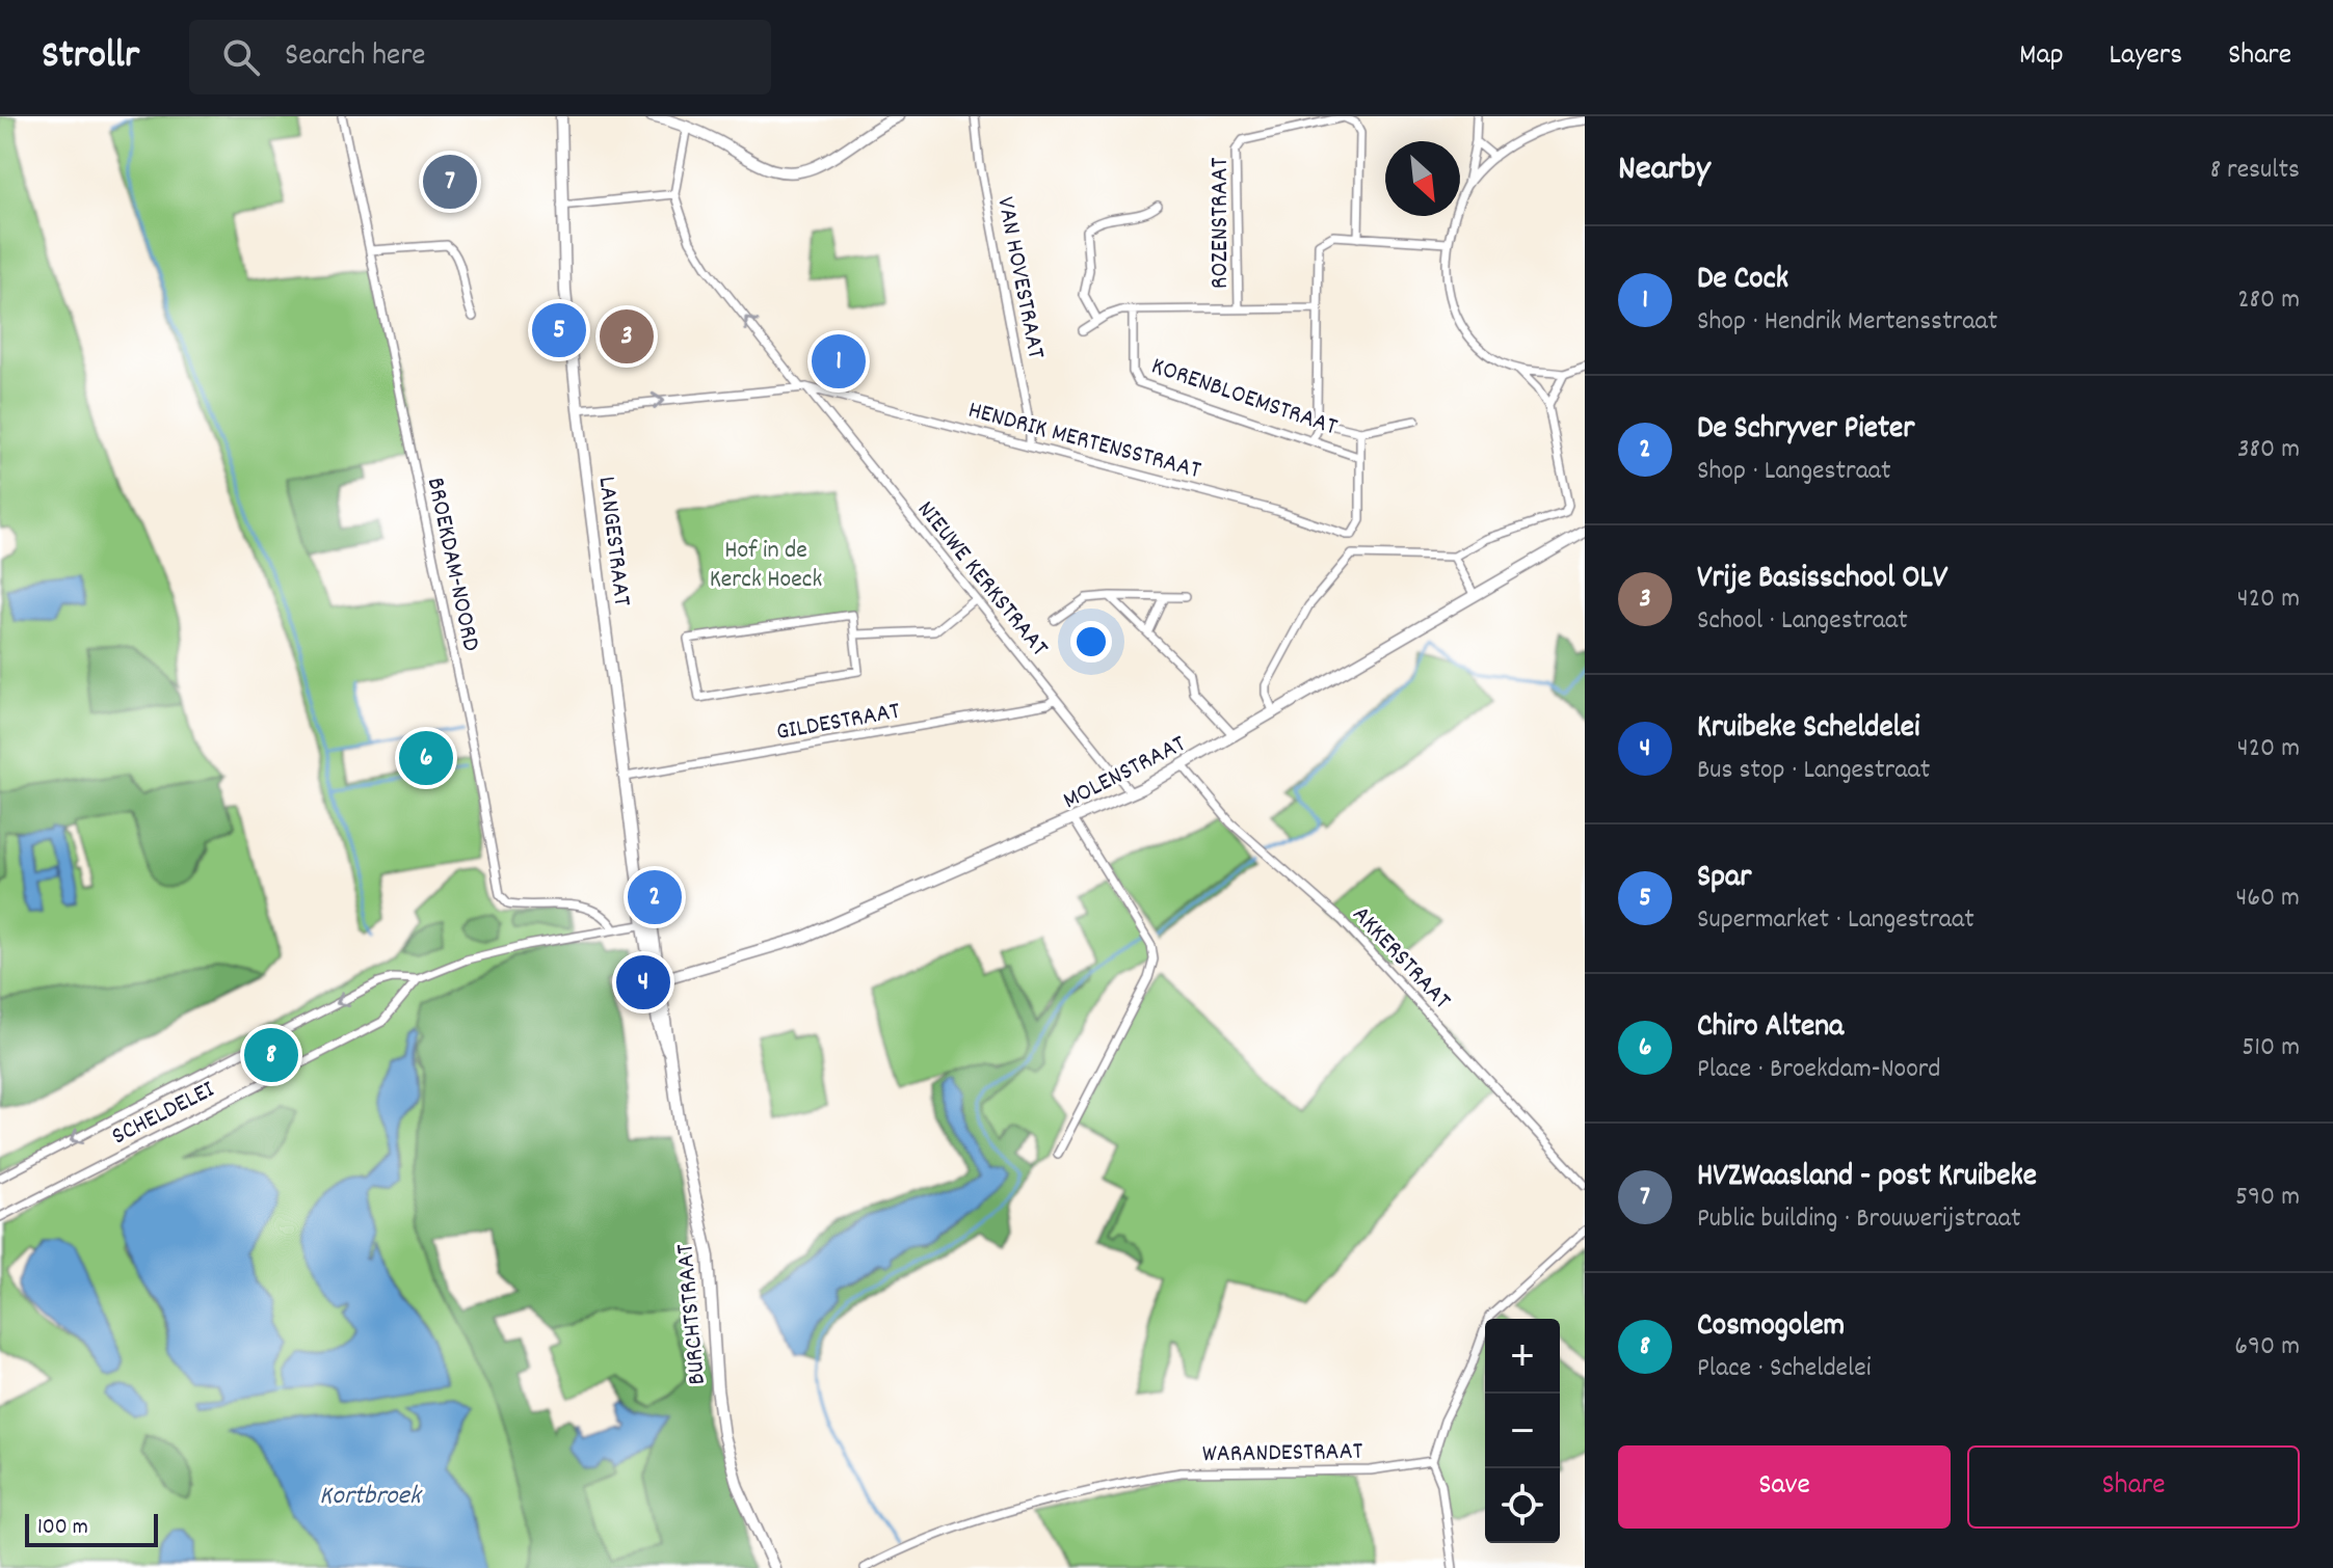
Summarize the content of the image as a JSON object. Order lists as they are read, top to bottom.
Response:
{
  "streets": {
    "main road": ["LANGESTRAAT", "MOLENSTRAAT", "BURCHTSTRAAT"],
    "street": [
      "ROZENSTRAAT",
      "VAN HOVESTRAAT",
      "KORENBLOEMSTRAAT",
      "HENDRIK MERTENSSTRAAT",
      "BROEKDAM-NOORD",
      "NIEUWE KERKSTRAAT",
      "GILDESTRAAT",
      "AKKERSTRAAT",
      "SCHELDELEI",
      "WARANDESTRAAT"
    ]
  },
  "crossings": [
    ["VAN HOVESTRAAT", "HENDRIK MERTENSSTRAAT"],
    ["KORENBLOEMSTRAAT", "HENDRIK MERTENSSTRAAT"],
    ["HENDRIK MERTENSSTRAAT", "NIEUWE KERKSTRAAT"],
    ["LANGESTRAAT", "GILDESTRAAT"],
    ["LANGESTRAAT", "MOLENSTRAAT"],
    ["LANGESTRAAT", "SCHELDELEI"],
    ["LANGESTRAAT", "BURCHTSTRAAT"],
    ["BROEKDAM-NOORD", "SCHELDELEI"],
    ["NIEUWE KERKSTRAAT", "GILDESTRAAT"],
    ["NIEUWE KERKSTRAAT", "MOLENSTRAAT"],
    ["MOLENSTRAAT", "AKKERSTRAAT"],
    ["MOLENSTRAAT", "BURCHTSTRAAT"]
  ],
  "water": ["Kortbroek"],
  "parks": ["Hof in de Kerck Hoeck"],
  "scale_bar": "100 m",
  "north": "bottom right",
  "page": {
    "header": "Strollr",
    "search": "Search here",
    "nav": ["Map", "Layers", "Share"],
    "heading": ["Nearby", "8 results"],
    "pins": [
      "7",
      "5",
      "3",
      "1",
      "6",
      "2",
      "4",
      "8"
    ],
    "list": [
      {
        "mark": "1",
        "name": "De Cock",
        "note": "Shop · Hendrik Mertensstraat",
        "value": "280 m"
      },
      {
        "mark": "2",
        "name": "De Schryver Pieter",
        "note": "Shop · Langestraat",
        "value": "380 m"
      },
      {
        "mark": "3",
        "name": "Vrije Basisschool OLV",
        "note": "School · Langestraat",
        "value": "420 m"
      },
      {
        "mark": "4",
        "name": "Kruibeke Scheldelei",
        "note": "Bus stop · Langestraat",
        "value": "420 m"
      },
      {
        "mark": "5",
        "name": "Spar",
        "note": "Supermarket · Langestraat",
        "value": "460 m"
      },
      {
        "mark": "6",
        "name": "Chiro Altena",
        "note": "Place · Broekdam-Noord",
        "value": "510 m"
      },
      {
        "mark": "7",
        "name": "HVZWaasland - post Kruibeke",
        "note": "Public building · Brouwerijstraat",
        "value": "590 m"
      },
      {
        "mark": "8",
        "name": "Cosmogolem",
        "note": "Place · Scheldelei",
        "value": "690 m"
      }
    ],
    "map_buttons": ["+", "−"],
    "buttons": ["Save", "Share"],
    "scale": "100 m"
  }
}
